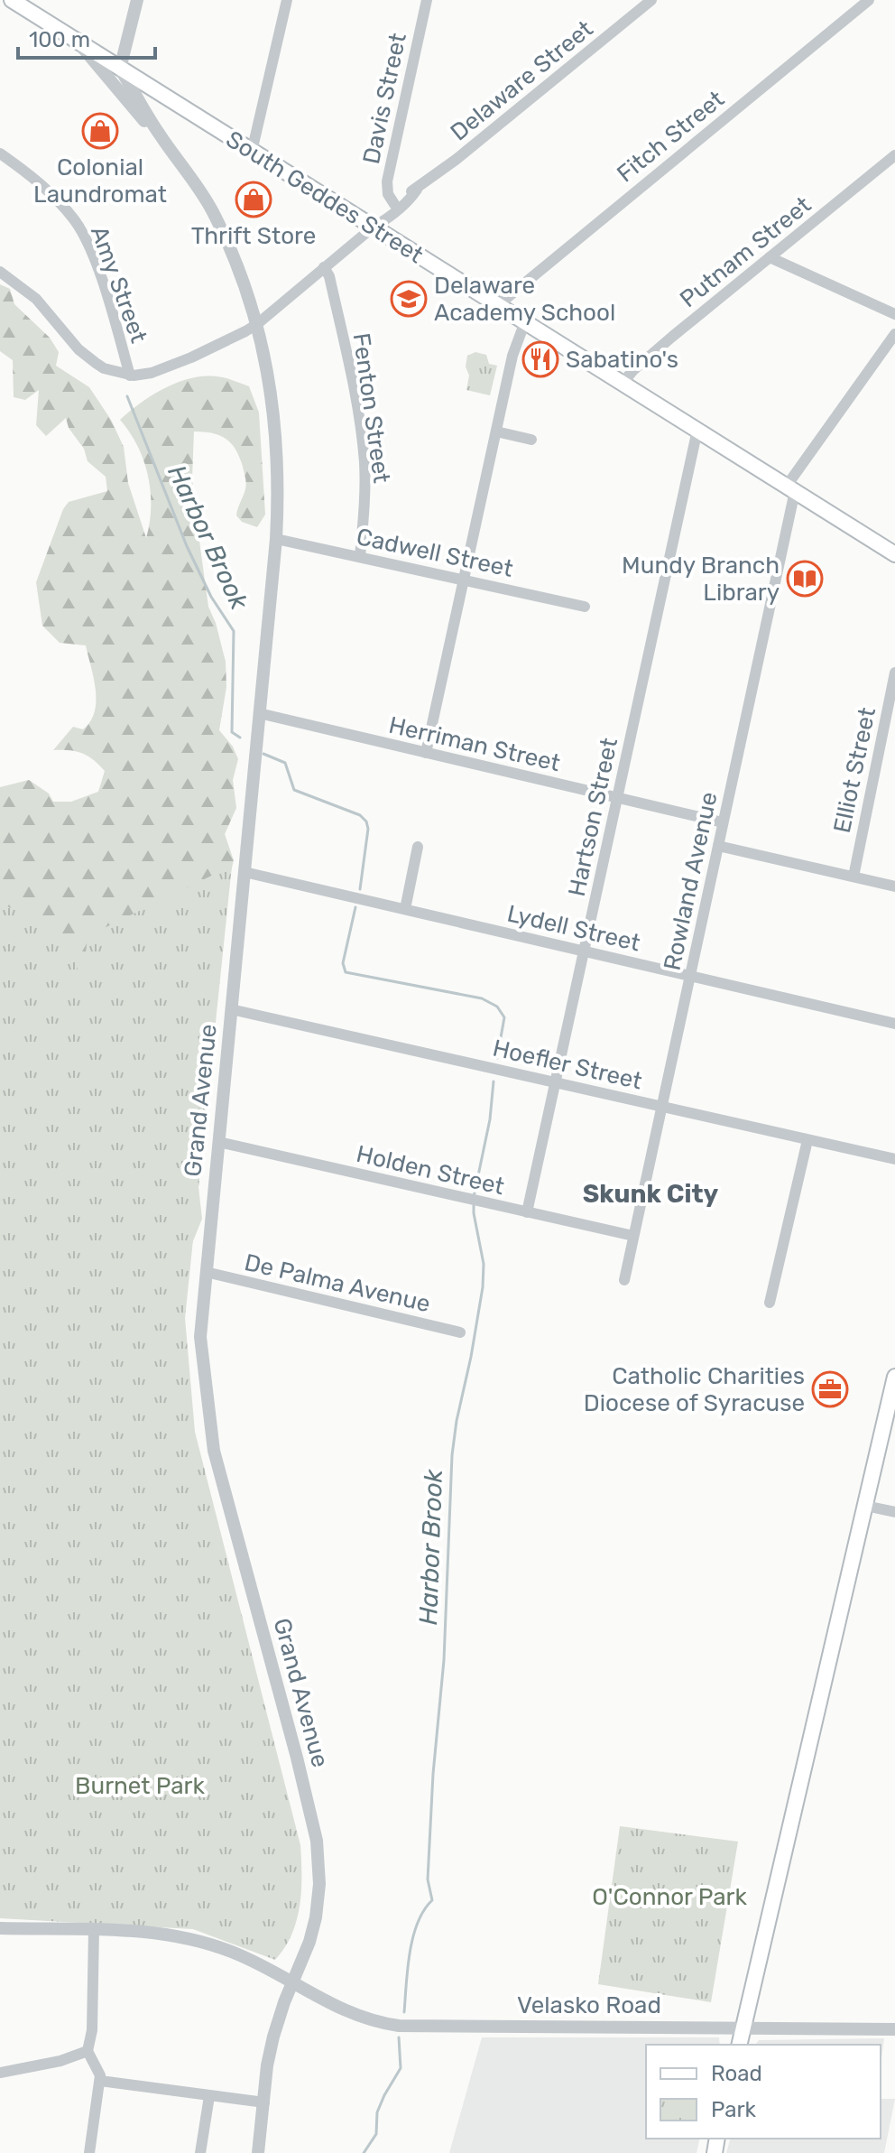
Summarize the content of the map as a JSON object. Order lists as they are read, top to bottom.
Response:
{
  "streets": {
    "main road": ["South Geddes Street"],
    "street": [
      "Delaware Street",
      "Davis Street",
      "Fitch Street",
      "Putnam Street",
      "Amy Street",
      "Fenton Street",
      "Cadwell Street",
      "Herriman Street",
      "Elliot Street",
      "Hartson Street",
      "Rowland Avenue",
      "Lydell Street",
      "Hoefler Street",
      "Grand Avenue",
      "Holden Street",
      "De Palma Avenue",
      "Velasko Road"
    ]
  },
  "crossings": [
    ["Delaware Street", "Davis Street"],
    ["Delaware Street", "South Geddes Street"],
    ["Delaware Street", "Amy Street"],
    ["Delaware Street", "Fenton Street"],
    ["Delaware Street", "Grand Avenue"],
    ["Fitch Street", "South Geddes Street"],
    ["South Geddes Street", "Putnam Street"],
    ["South Geddes Street", "Hartson Street"],
    ["South Geddes Street", "Rowland Avenue"],
    ["South Geddes Street", "Grand Avenue"],
    ["Fenton Street", "Cadwell Street"],
    ["Cadwell Street", "Grand Avenue"],
    ["Herriman Street", "Hartson Street"],
    ["Herriman Street", "Rowland Avenue"],
    ["Herriman Street", "Grand Avenue"],
    ["Hartson Street", "Lydell Street"],
    ["Hartson Street", "Hoefler Street"],
    ["Hartson Street", "Holden Street"],
    ["Rowland Avenue", "Lydell Street"],
    ["Rowland Avenue", "Hoefler Street"],
    ["Rowland Avenue", "Holden Street"],
    ["Lydell Street", "Grand Avenue"],
    ["Hoefler Street", "Grand Avenue"],
    ["Grand Avenue", "Holden Street"],
    ["Grand Avenue", "De Palma Avenue"],
    ["Grand Avenue", "Velasko Road"]
  ],
  "districts": ["Skunk City"],
  "water": ["Harbor Brook"],
  "parks": ["Burnet Park", "O'Connor Park"],
  "places": {
    "shop": ["Colonial Laundromat", "Thrift Store"],
    "school or university": ["Delaware Academy School"],
    "restaurant": ["Sabatino's"],
    "library": ["Mundy Branch Library"],
    "office": ["Catholic Charities Diocese of Syracuse"]
  },
  "legend": ["Road", "Park"],
  "scale_bar": "100 m"
}
